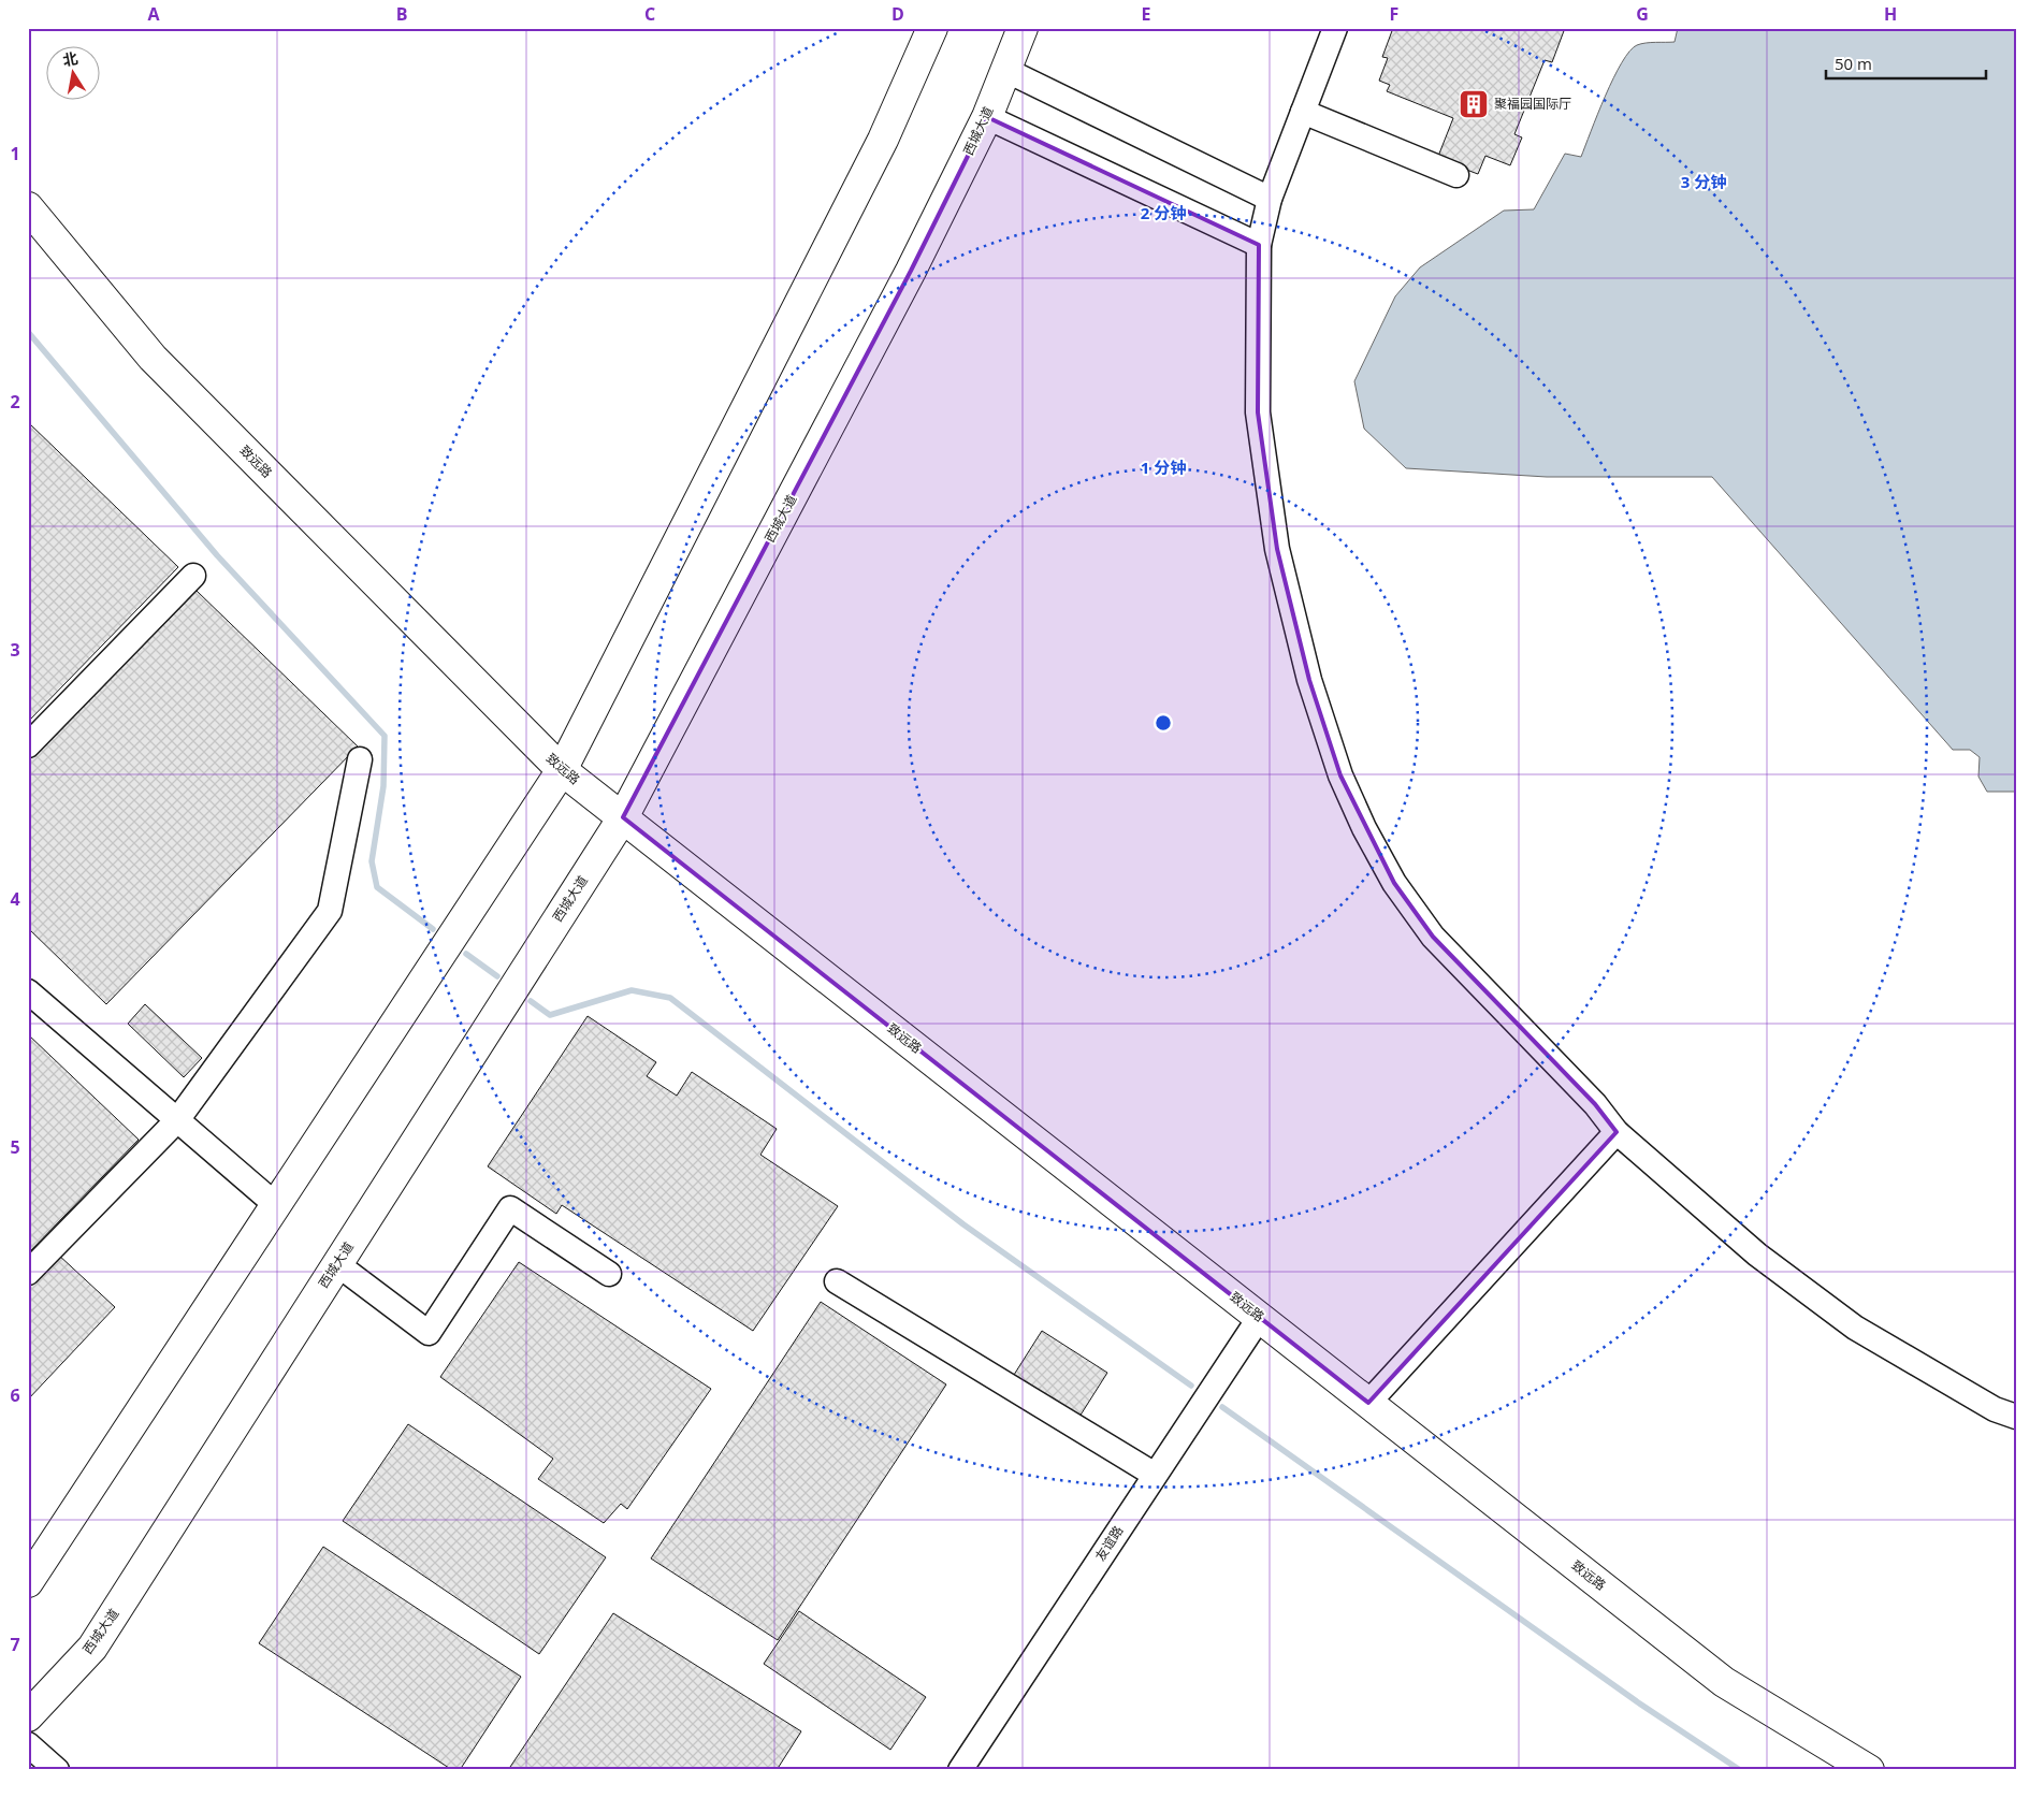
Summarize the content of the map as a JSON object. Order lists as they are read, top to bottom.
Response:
{
  "streets": {
    "main road": ["西城大道", "致远路"],
    "street": ["友谊路"]
  },
  "crossings": [
    ["西城大道", "致远路"],
    ["致远路", "友谊路"]
  ],
  "places": {
    "building": ["聚福园国际厅"]
  },
  "scale_bar": "50 m",
  "north": "top",
  "grid": {
    "columns": [
      "A",
      "B",
      "C",
      "D",
      "E",
      "F",
      "G",
      "H"
    ],
    "rows": [
      "1",
      "2",
      "3",
      "4",
      "5",
      "6",
      "7"
    ]
  },
  "rings": ["3 分钟", "2 分钟", "1 分钟"]
}
